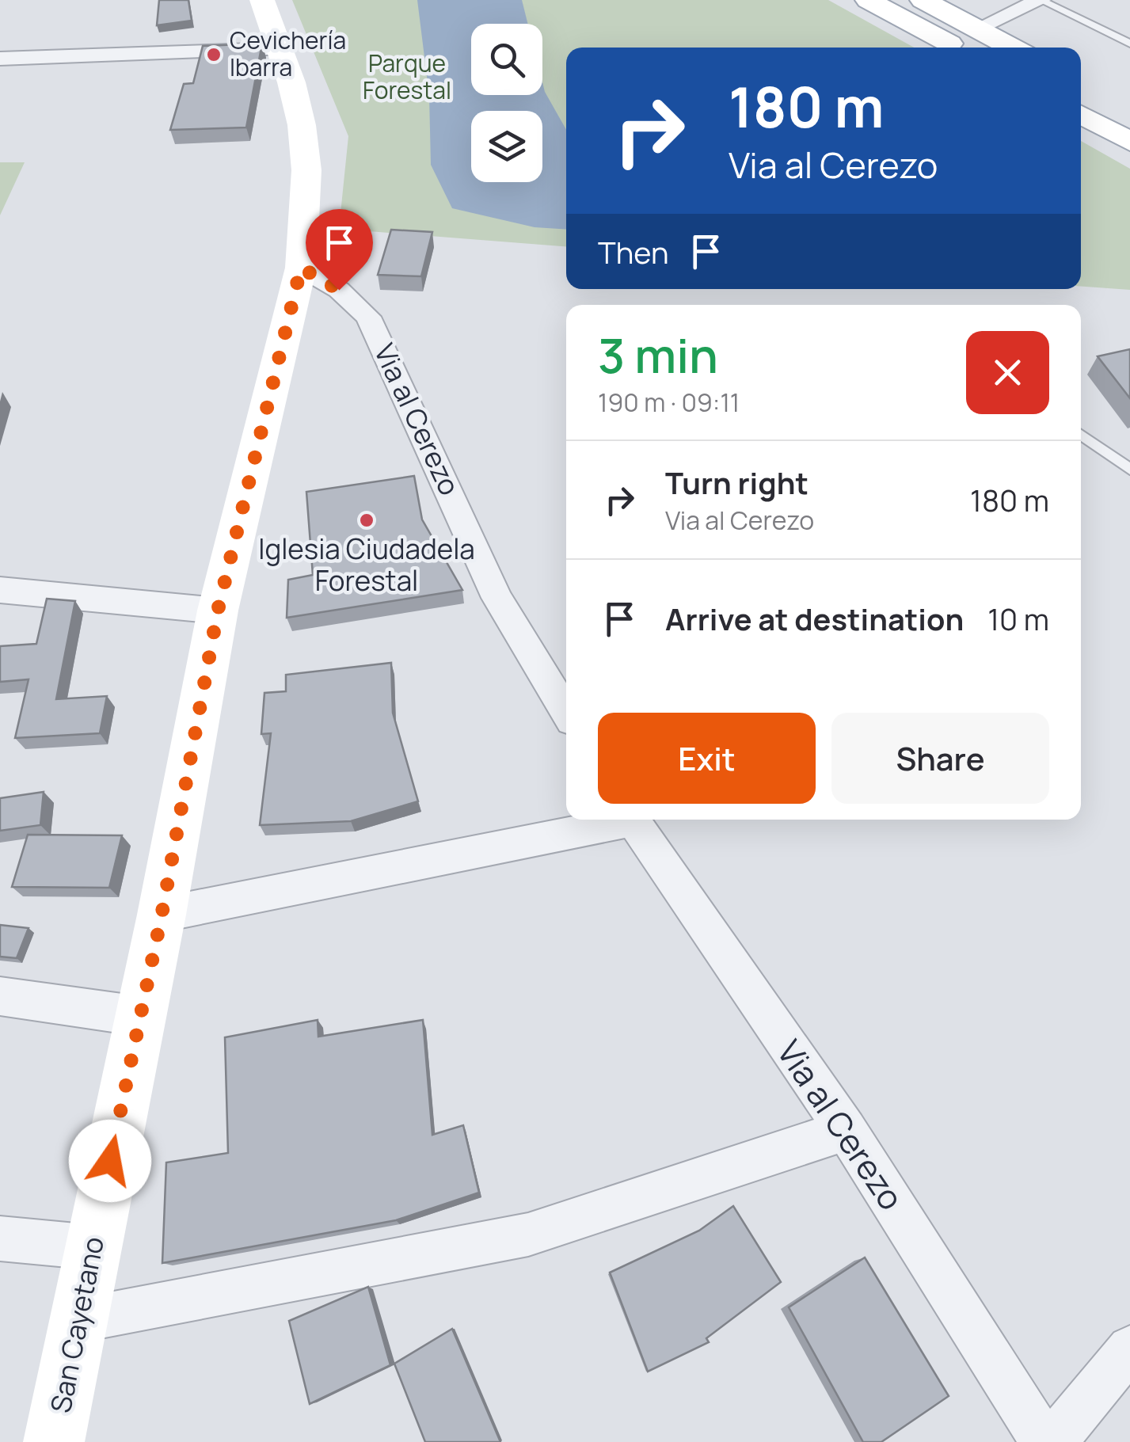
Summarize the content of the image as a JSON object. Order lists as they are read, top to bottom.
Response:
{
  "streets": {
    "main road": ["San Cayetano"],
    "street": ["Via al Cerezo"]
  },
  "crossings": [
    ["Via al Cerezo", "San Cayetano"]
  ],
  "parks": ["Parque Forestal"],
  "places": ["Cevichería Ibarra", "Iglesia Ciudadela Forestal"],
  "page": {
    "turn": ["180 m", "Via al Cerezo"],
    "then": "Then",
    "heading": ["3 min", "190 m · 09:11"],
    "list": [
      {
        "name": "Turn right",
        "note": "Via al Cerezo",
        "value": "180 m"
      },
      {
        "name": "Arrive at destination",
        "value": "10 m"
      }
    ],
    "buttons": ["Exit", "Share"]
  }
}
